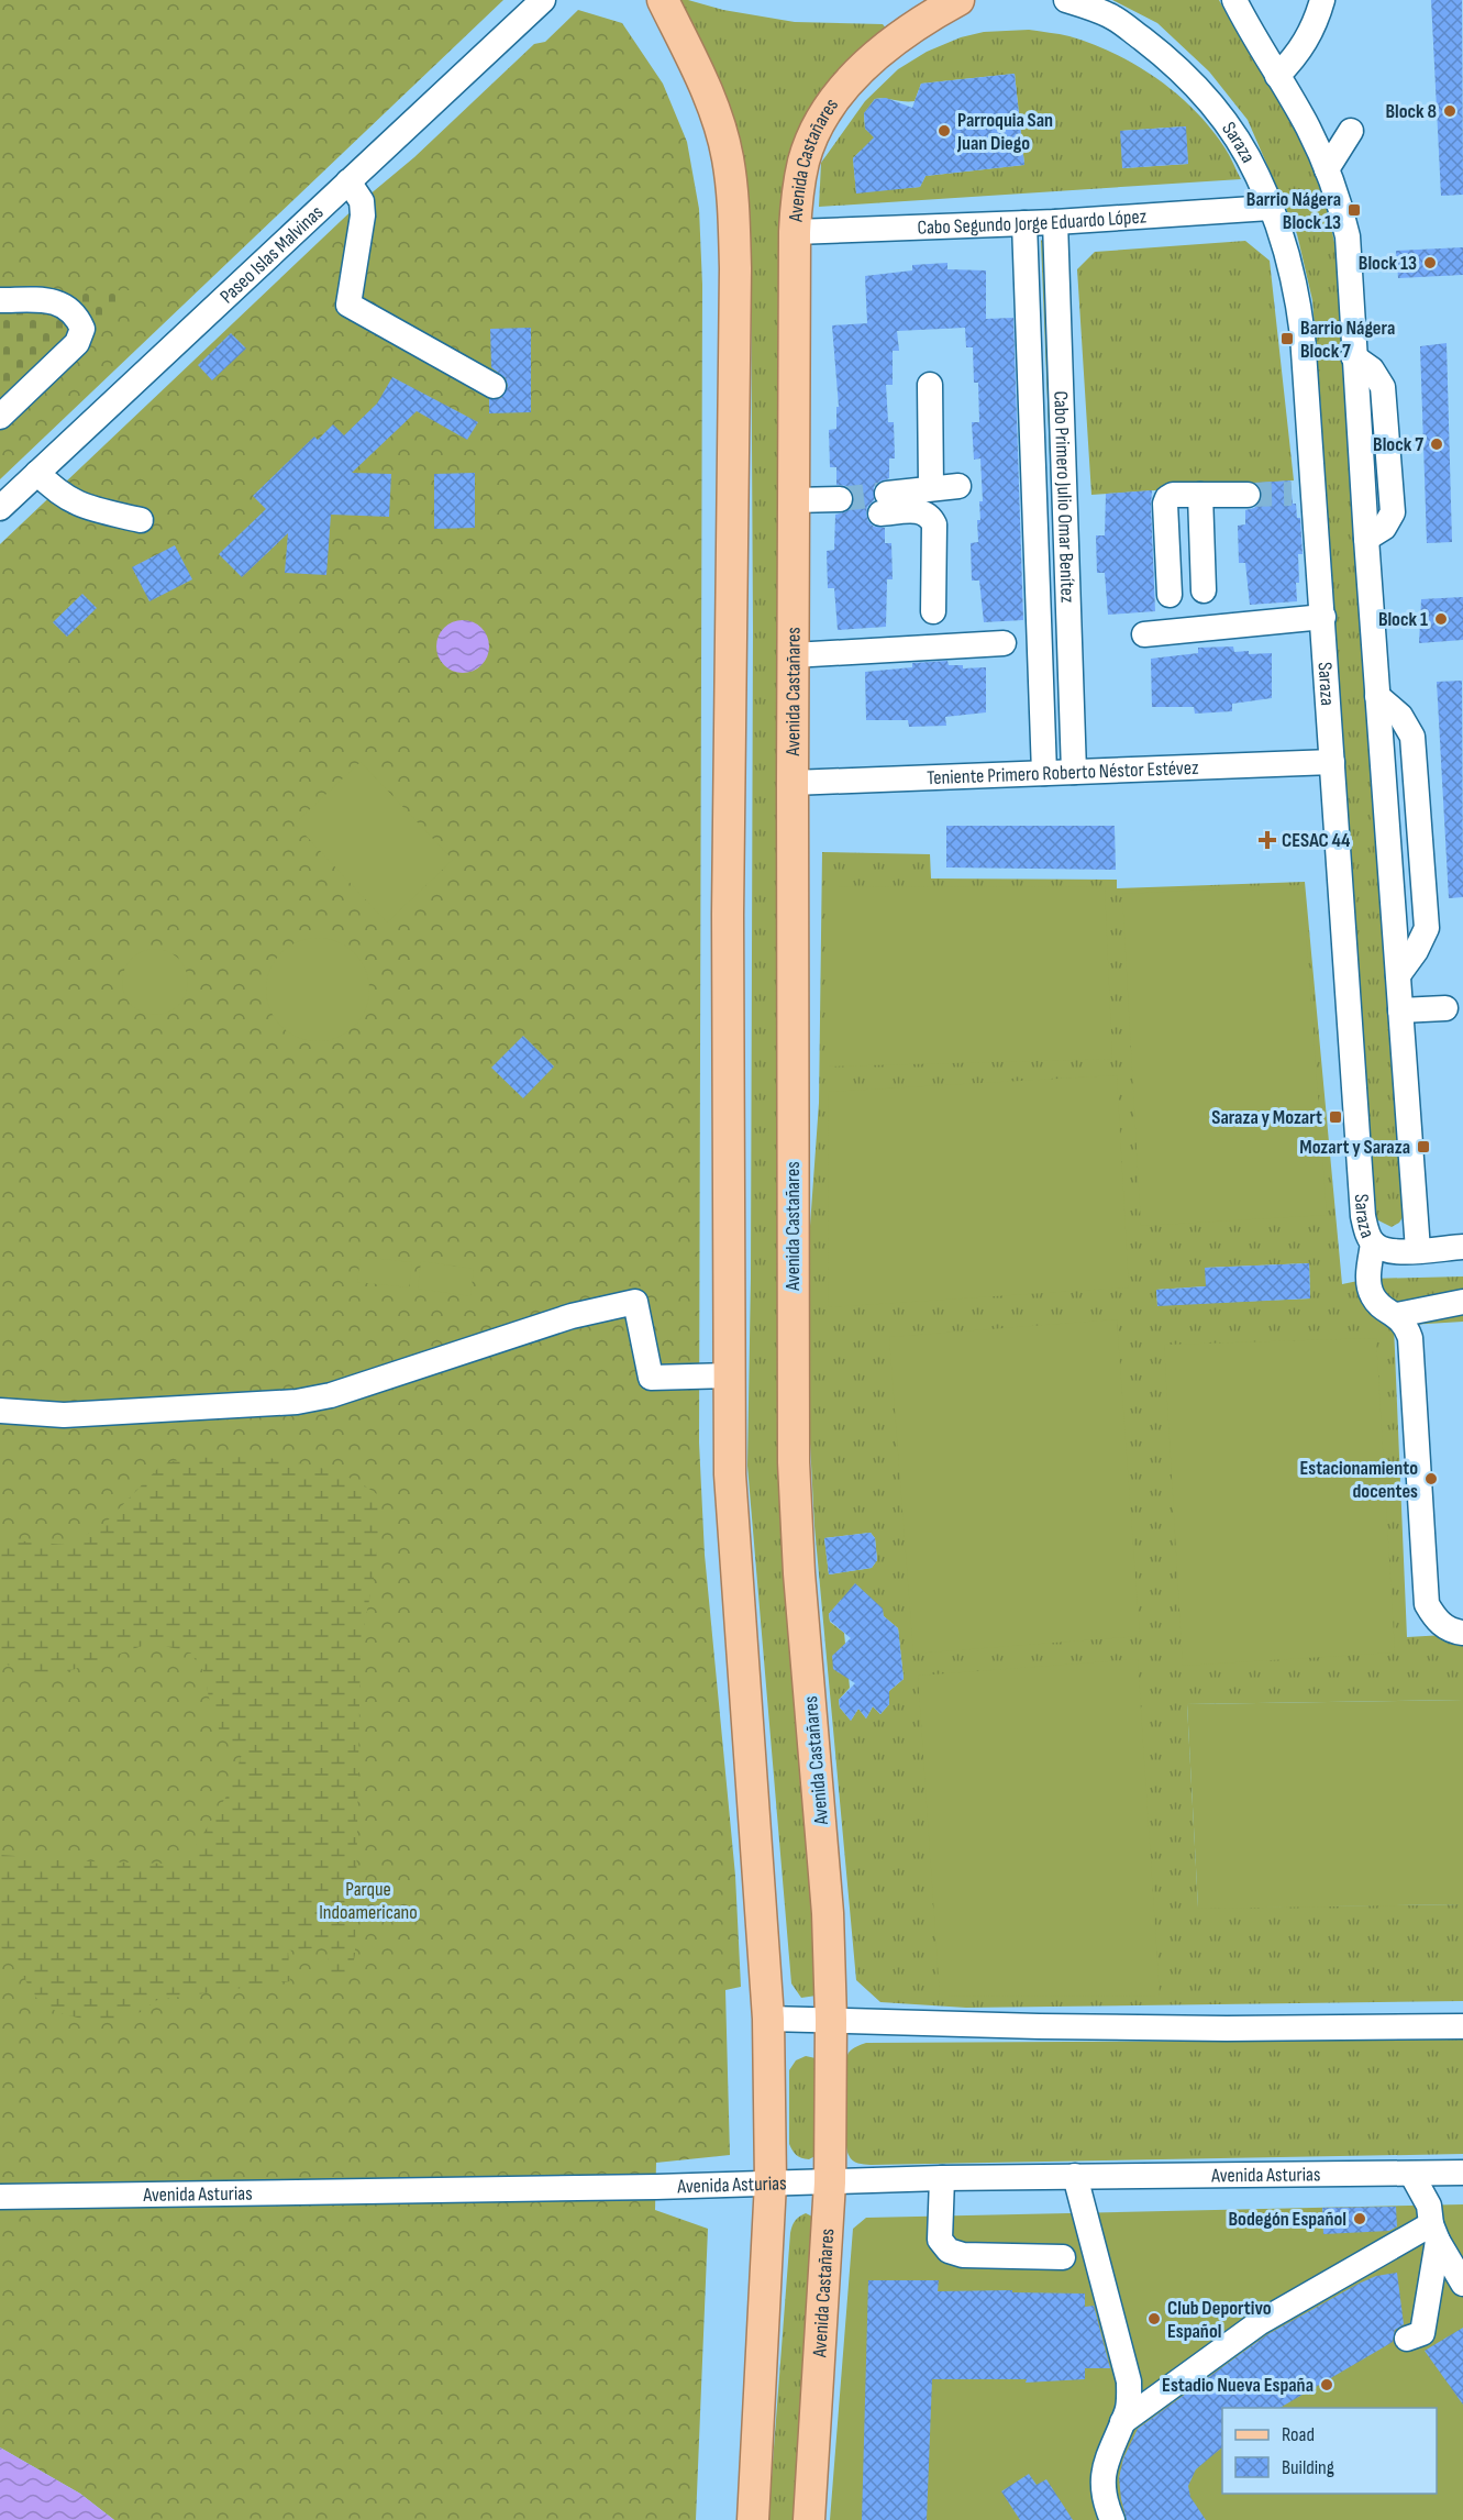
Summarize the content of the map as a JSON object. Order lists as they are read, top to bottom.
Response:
{
  "streets": {
    "main road": ["Avenida Castañares"],
    "street": [
      "Saraza",
      "Cabo Segundo Jorge Eduardo López",
      "Paseo Islas Malvinas",
      "Cabo Primero Julio Omar Benítez",
      "Teniente Primero Roberto Néstor Estévez",
      "Avenida Asturias"
    ]
  },
  "crossings": [
    ["Saraza", "Cabo Segundo Jorge Eduardo López"],
    ["Saraza", "Teniente Primero Roberto Néstor Estévez"],
    ["Avenida Castañares", "Cabo Segundo Jorge Eduardo López"],
    ["Avenida Castañares", "Teniente Primero Roberto Néstor Estévez"],
    ["Avenida Castañares", "Avenida Asturias"],
    ["Cabo Segundo Jorge Eduardo López", "Cabo Primero Julio Omar Benítez"],
    ["Cabo Primero Julio Omar Benítez", "Teniente Primero Roberto Néstor Estévez"]
  ],
  "parks": ["Parque Indoamericano"],
  "places": {
    "other": [
      "Block 8",
      "Parroquia San Juan Diego",
      "Block 13",
      "Block 7",
      "Block 1",
      "Estacionamiento docentes",
      "Bodegón Español",
      "Club Deportivo Español",
      "Estadio Nueva España"
    ],
    "transit": [
      "Barrio Nágera Block 13",
      "Barrio Nágera Block 7",
      "Saraza y Mozart",
      "Mozart y Saraza"
    ],
    "health": ["CESAC 44"]
  },
  "legend": ["Road", "Building"]
}
